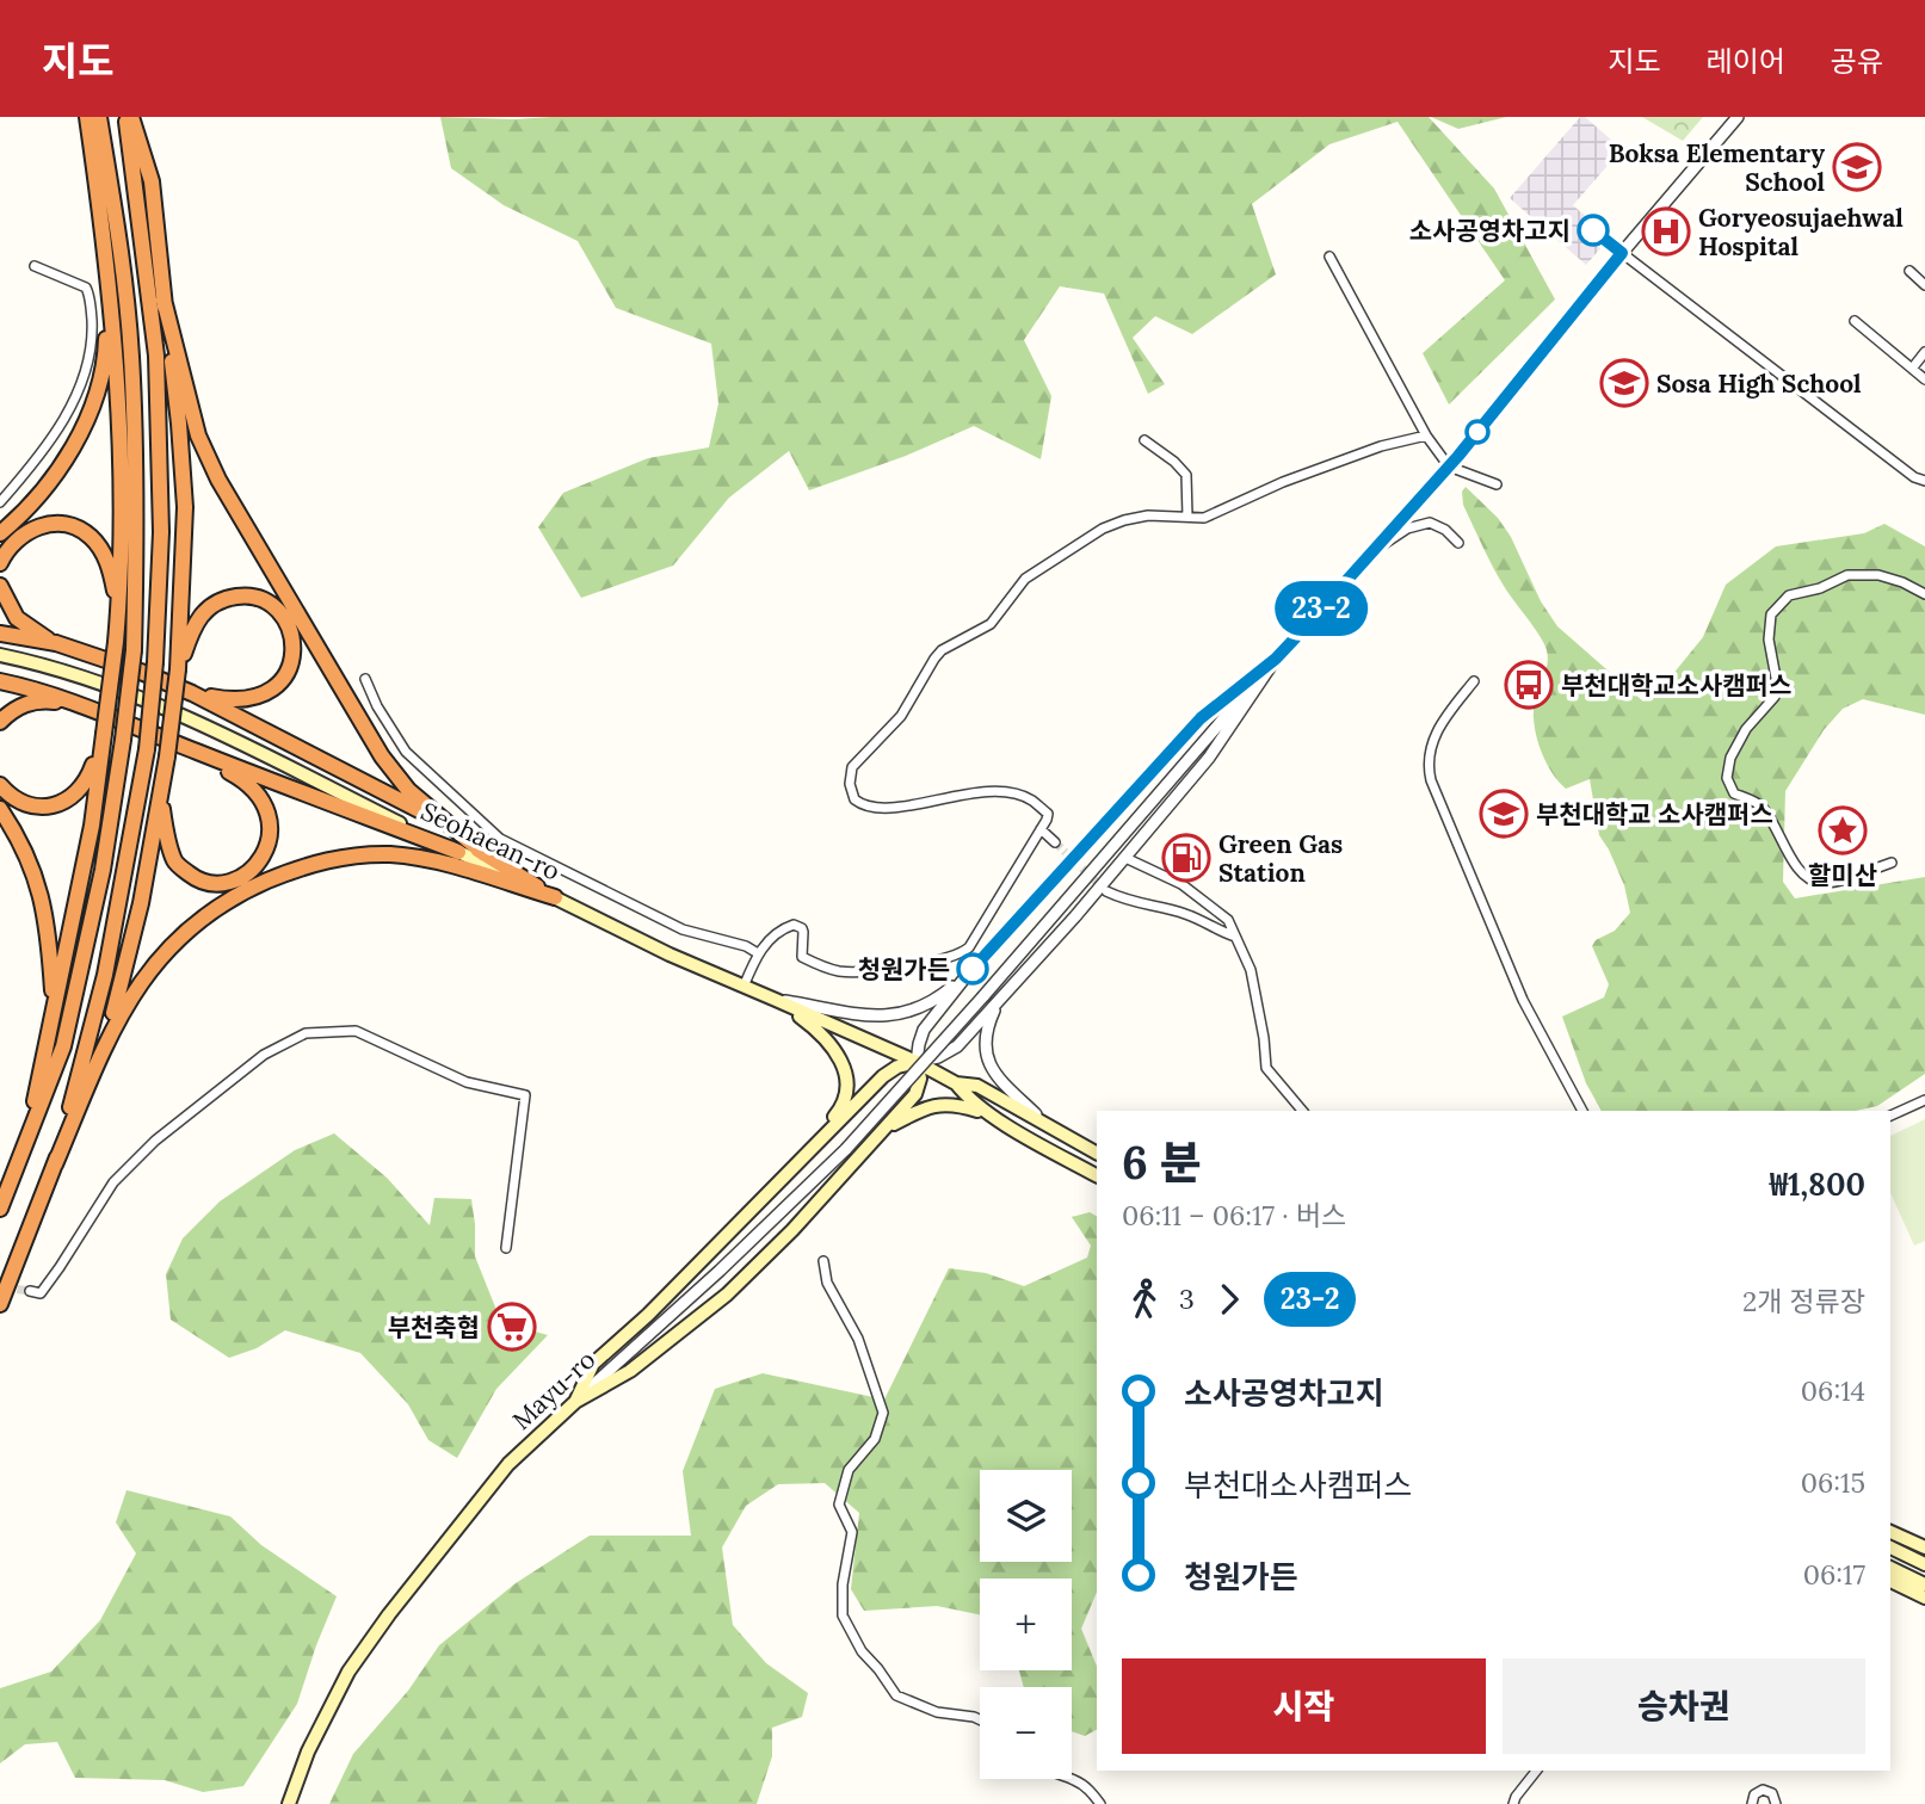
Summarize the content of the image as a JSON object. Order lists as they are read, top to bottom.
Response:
{
  "streets": {
    "main road": ["Seohaean-ro", "Mayu-ro"]
  },
  "crossings": [
    ["Seohaean-ro", "Mayu-ro"]
  ],
  "places": {
    "school or university": ["Boksa Elementary School", "Sosa High School", "부천대학교 소사캠퍼스"],
    "other": ["소사공영차고지", "청원가든"],
    "hospital": ["Goryeosujaehwal Hospital"],
    "bus stop": ["부천대학교소사캠퍼스"],
    "place": ["할미산"],
    "fuel station": ["Green Gas Station"],
    "supermarket": ["부천축협"]
  },
  "lines": ["bus line 23-2"],
  "page": {
    "header": "지도",
    "nav": ["지도", "레이어", "공유"],
    "on_map": "23-2",
    "heading": ["6 분", "06:11 – 06:17 · 버스", "₩1,800"],
    "legs": ["3", "23-2", "2개 정류장"],
    "list": [
      {
        "name": "소사공영차고지",
        "value": "06:14"
      },
      {
        "name": "부천대소사캠퍼스",
        "value": "06:15"
      },
      {
        "name": "청원가든",
        "value": "06:17"
      }
    ],
    "map_buttons": ["+", "−"],
    "buttons": ["시작", "승차권"]
  }
}
